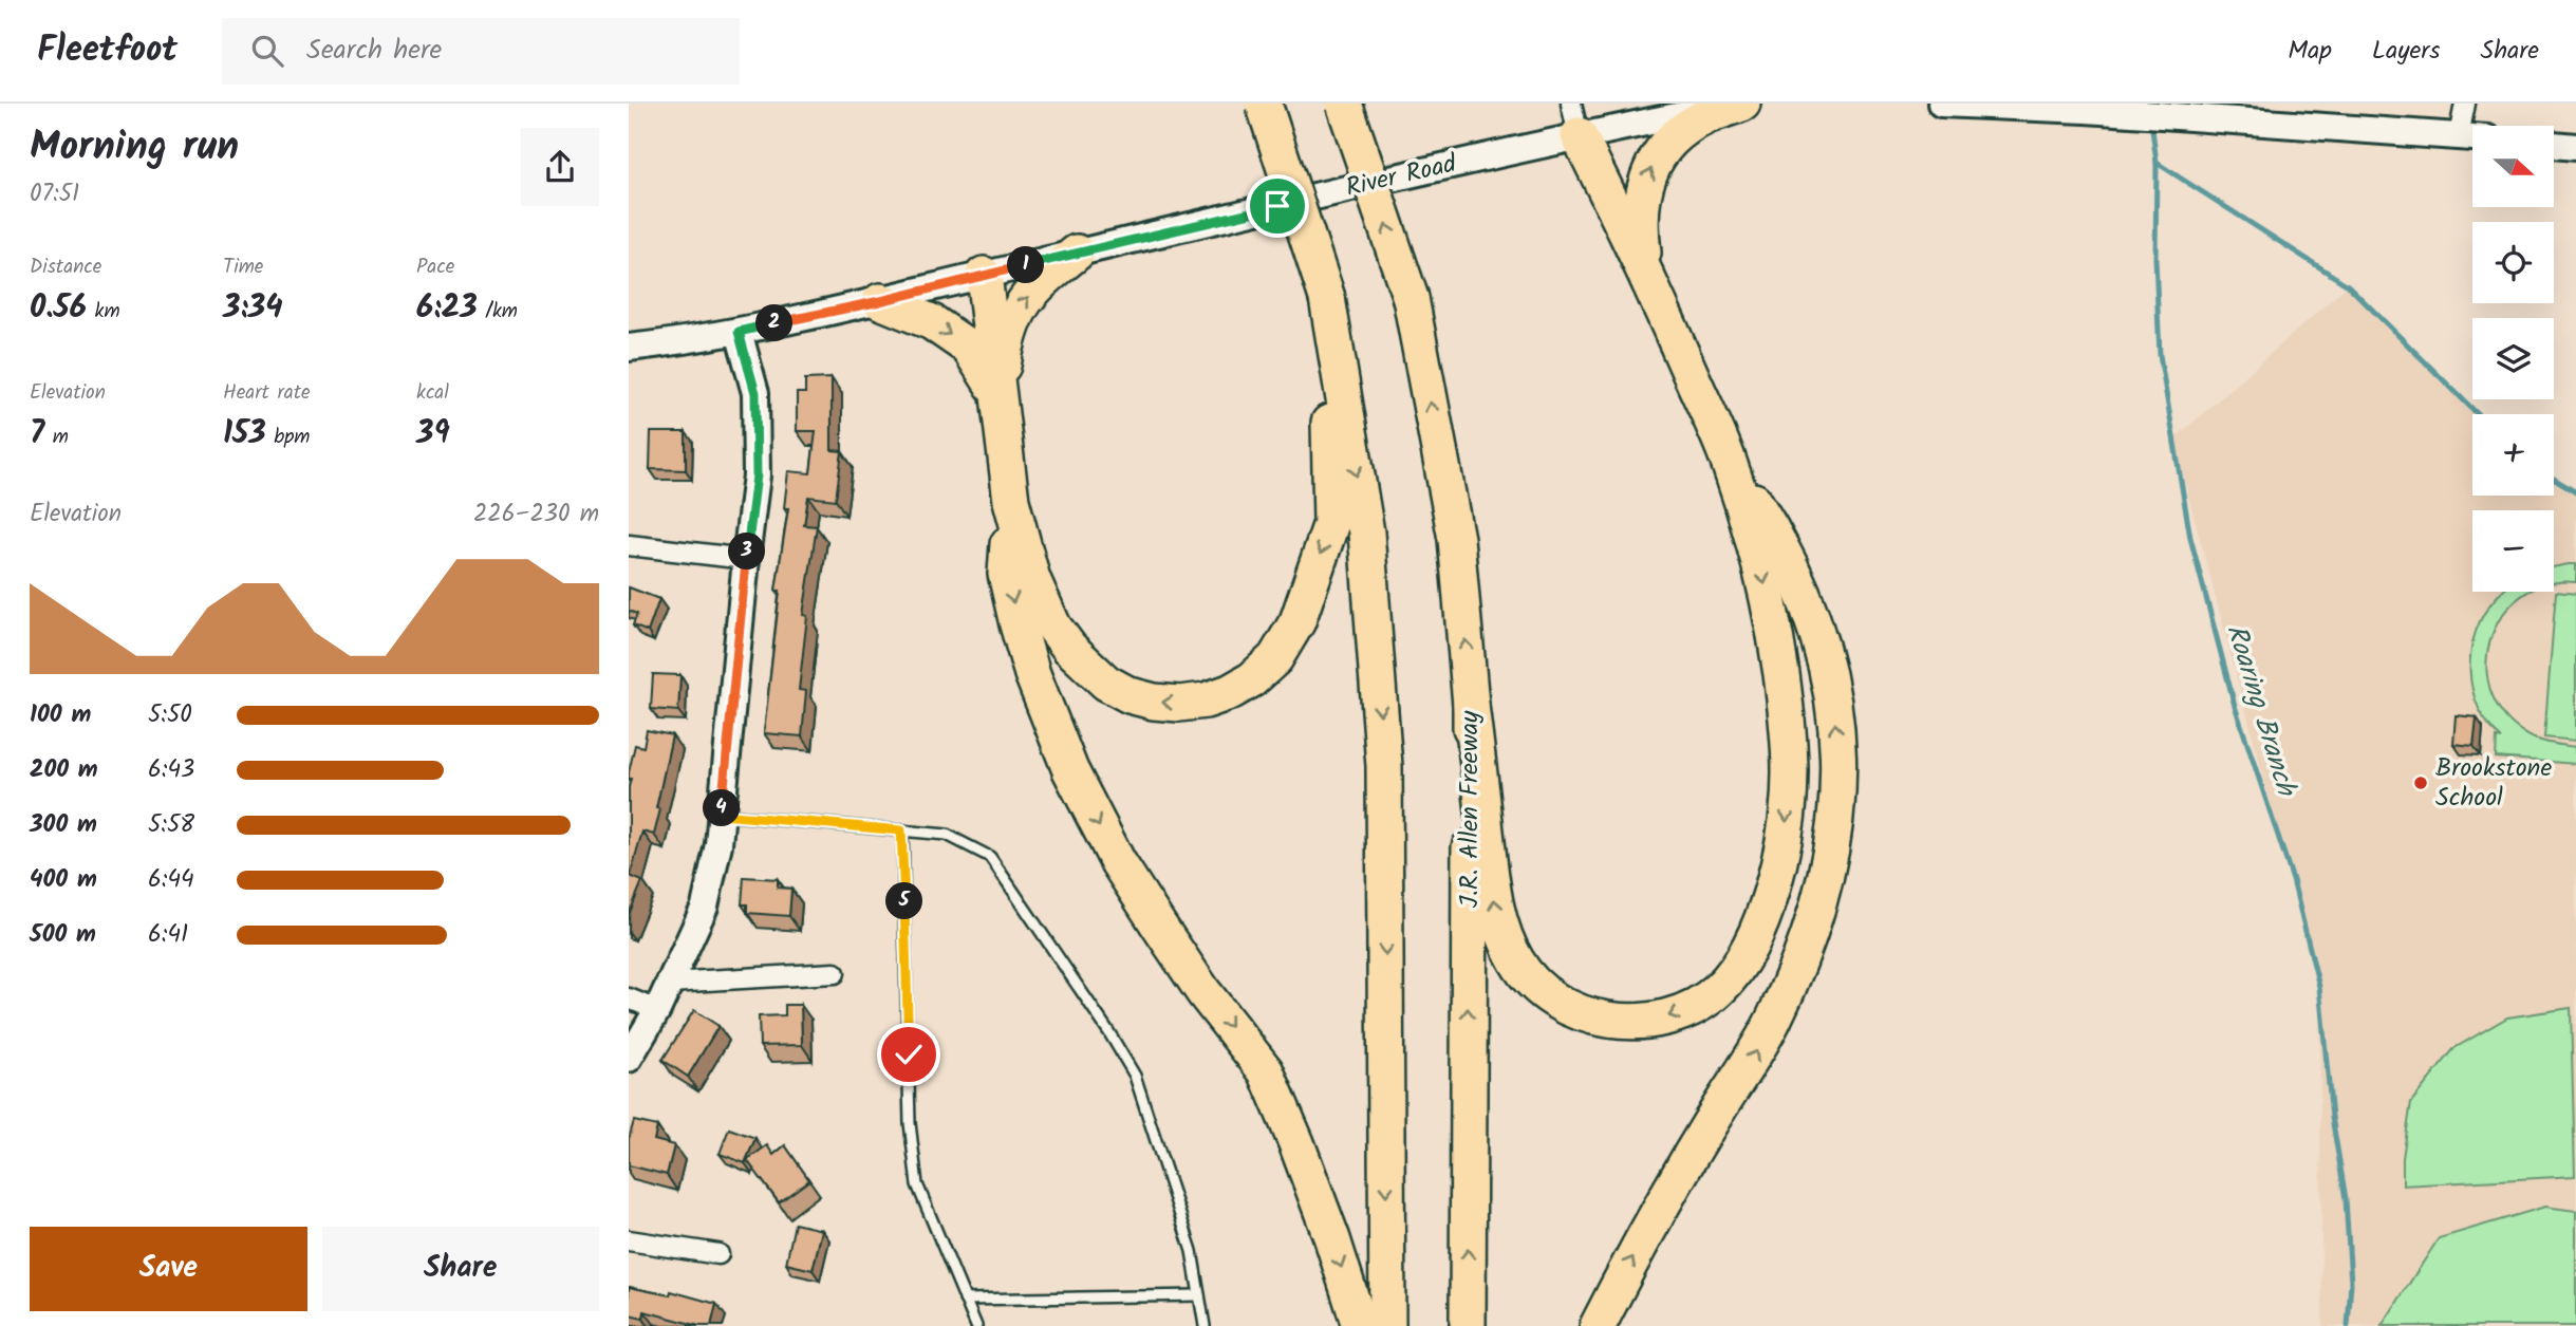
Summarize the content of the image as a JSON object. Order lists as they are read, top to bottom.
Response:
{
  "streets": {
    "highway": ["J.R. Allen Freeway"],
    "main road": ["River Road"]
  },
  "water": ["Roaring Branch"],
  "places": ["Brookstone School"],
  "north": "right",
  "page": {
    "header": "Fleetfoot",
    "search": "Search here",
    "nav": ["Map", "Layers", "Share"],
    "heading": ["Morning run", "07:51"],
    "map_buttons": ["+", "−"],
    "stats": [
      ["Distance", "0.56 km"],
      ["Time", "3:34"],
      ["Pace", "6:23 /km"],
      ["Elevation", "7 m"],
      ["Heart rate", "153 bpm"],
      ["kcal", "39"]
    ],
    "pins": [
      "1",
      "2",
      "3",
      "4",
      "5"
    ],
    "chart": ["Elevation", "226–230 m"],
    "list": [
      {
        "name": "100 m",
        "note": "5:50"
      },
      {
        "name": "200 m",
        "note": "6:43"
      },
      {
        "name": "300 m",
        "note": "5:58"
      },
      {
        "name": "400 m",
        "note": "6:44"
      },
      {
        "name": "500 m",
        "note": "6:41"
      }
    ],
    "buttons": ["Save", "Share"]
  }
}
